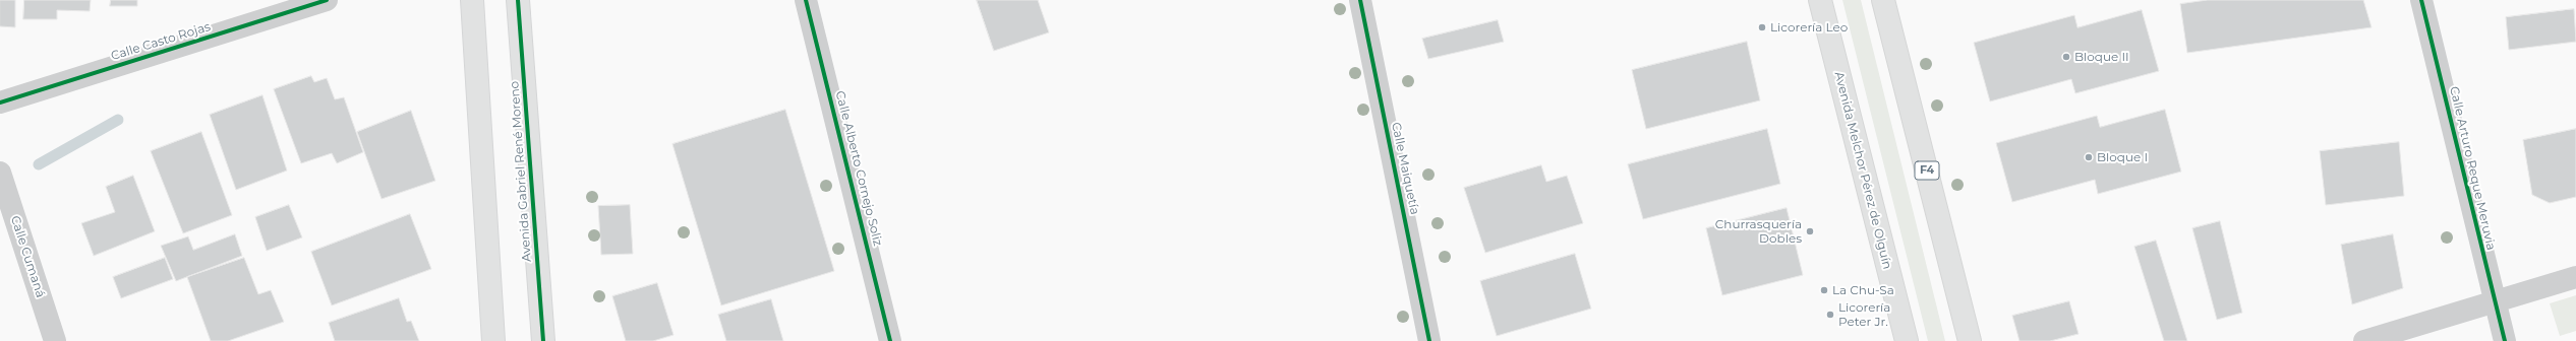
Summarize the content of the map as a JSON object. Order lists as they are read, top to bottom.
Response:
{
  "streets": {
    "main road": ["Avenida Melchor Pérez de Olguín", "F4", "Avenida Gabriel René Moreno"],
    "street": [
      "Calle Casto Rojas",
      "Calle Alberto Cornejo Soliz",
      "Calle Maiquetía",
      "Calle Arturo Reque Meruvia",
      "Calle Cumaná"
    ]
  },
  "places": [
    "Licorería Leo",
    "Bloque II",
    "Bloque I",
    "Churrasquería Dobles",
    "La Chu-Sa",
    "Licorería Peter Jr."
  ]
}
